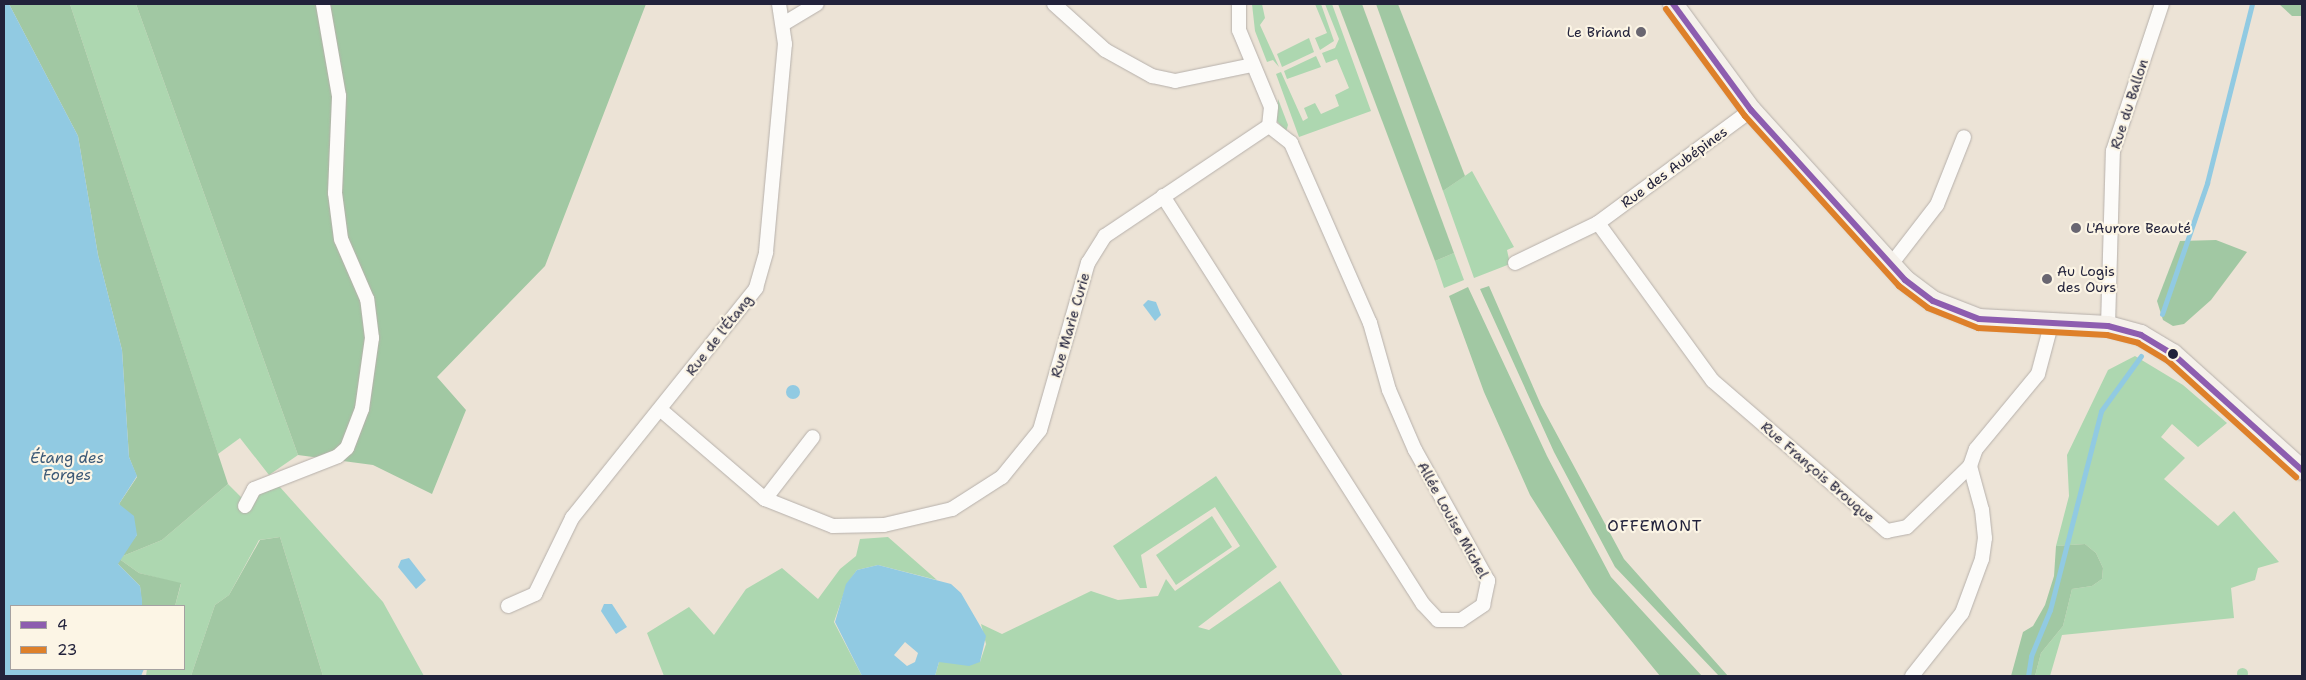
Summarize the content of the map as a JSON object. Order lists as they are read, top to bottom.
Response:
{
  "streets": {
    "street": [
      "Rue du Ballon",
      "Rue des Aubépines",
      "Rue Marie Curie",
      "Rue de l'Étang",
      "Rue François Brouque",
      "Allée Louise Michel"
    ]
  },
  "crossings": [
    ["Rue des Aubépines", "Rue François Brouque"],
    ["Rue Marie Curie", "Rue de l'Étang"],
    ["Rue Marie Curie", "Allée Louise Michel"]
  ],
  "districts": ["OFFEMONT"],
  "water": ["Étang des Forges"],
  "places": ["Le Briand", "L'Aurore Beauté", "Au Logis des Ours"],
  "lines": ["transit line 4", "transit line 23"],
  "legend": ["4", "23"]
}
